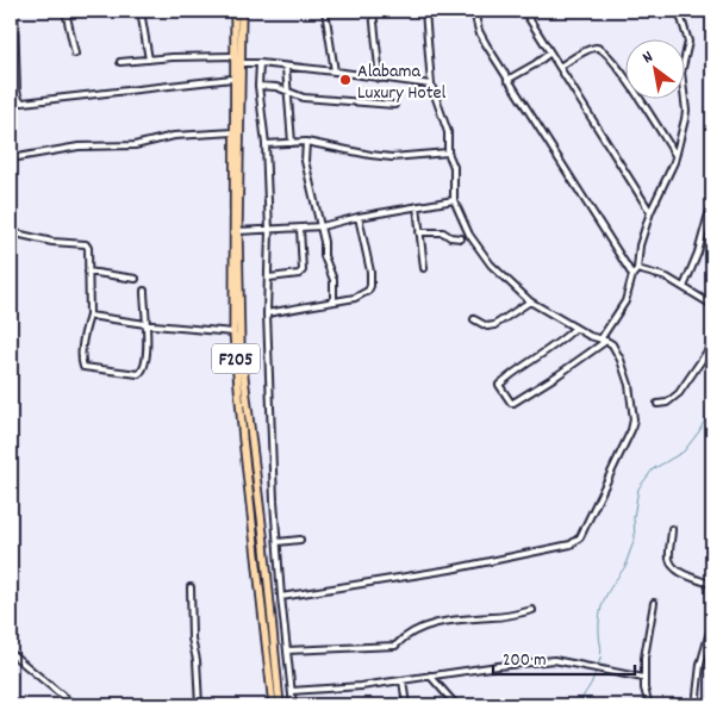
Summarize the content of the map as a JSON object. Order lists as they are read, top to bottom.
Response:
{
  "streets": {
    "main road": ["F205"]
  },
  "places": ["Alabama Luxury Hotel"],
  "scale_bar": "200 m",
  "north": "top left"
}
